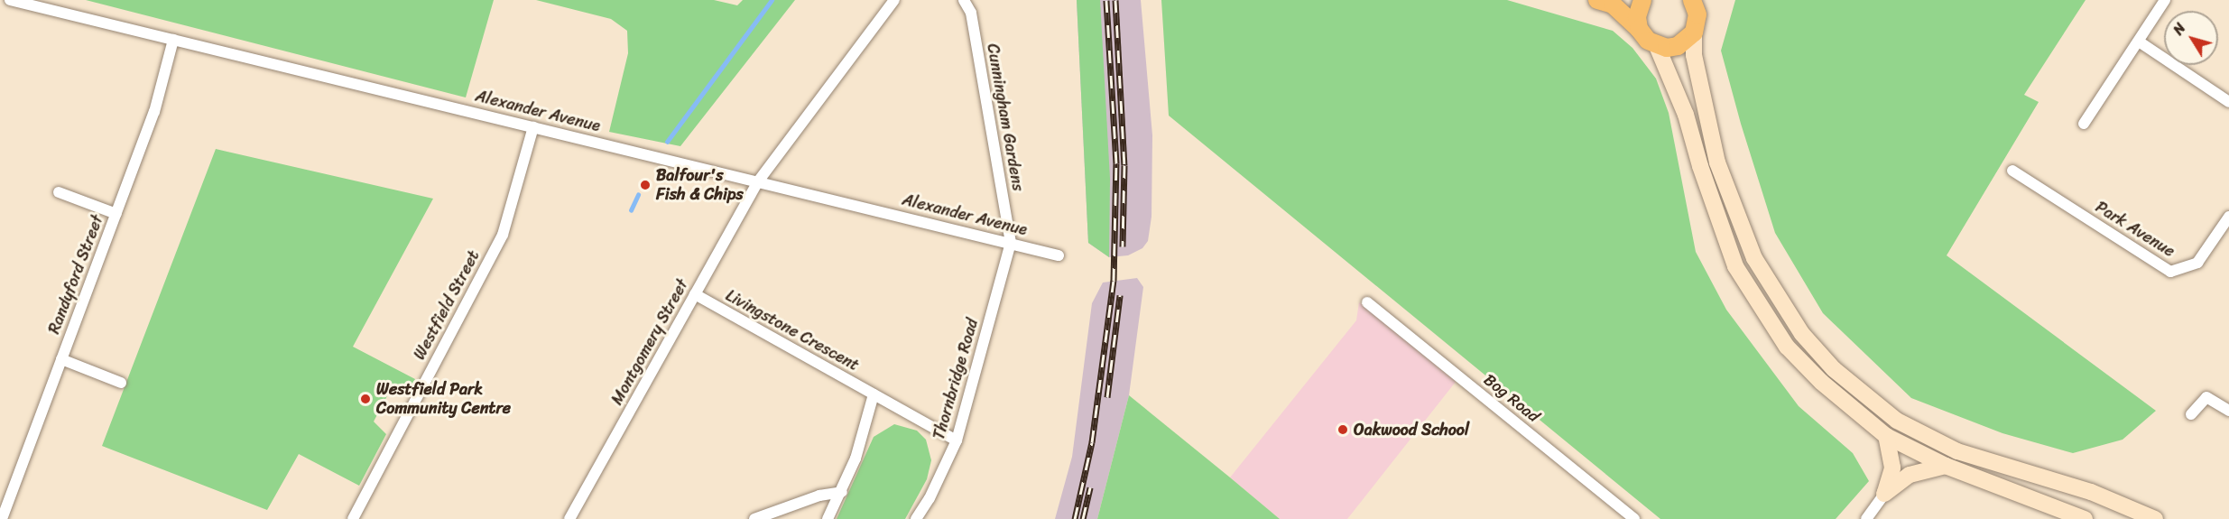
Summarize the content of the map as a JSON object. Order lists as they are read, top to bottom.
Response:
{
  "streets": {
    "street": [
      "Alexander Avenue",
      "Cunningham Gardens",
      "Park Avenue",
      "Randyford Street",
      "Westfield Street",
      "Livingstone Crescent",
      "Montgomery Street",
      "Thornbridge Road",
      "Bog Road"
    ]
  },
  "crossings": [
    ["Alexander Avenue", "Cunningham Gardens"],
    ["Alexander Avenue", "Randyford Street"],
    ["Alexander Avenue", "Westfield Street"],
    ["Alexander Avenue", "Montgomery Street"],
    ["Alexander Avenue", "Thornbridge Road"],
    ["Cunningham Gardens", "Thornbridge Road"],
    ["Livingstone Crescent", "Montgomery Street"],
    ["Livingstone Crescent", "Thornbridge Road"]
  ],
  "places": ["Balfour's Fish & Chips", "Westfield Park Community Centre", "Oakwood School"],
  "north": "top left"
}
